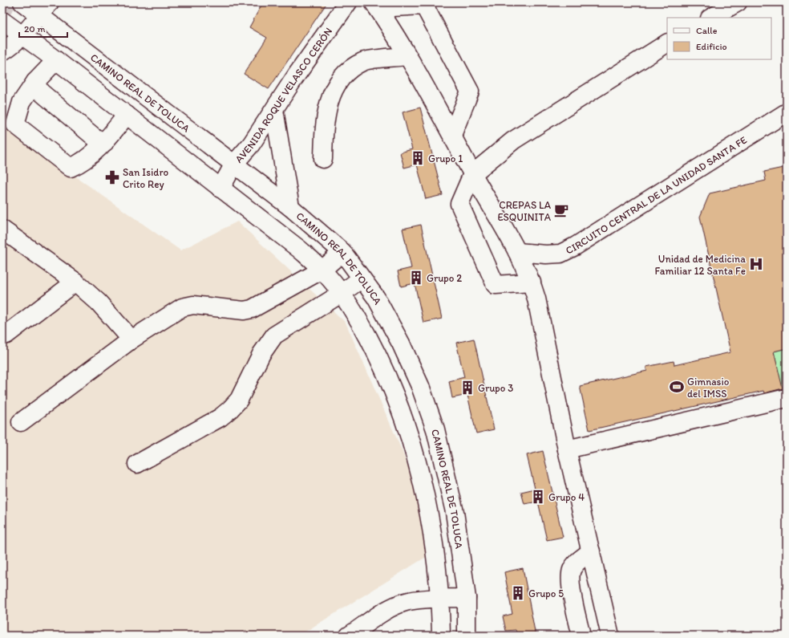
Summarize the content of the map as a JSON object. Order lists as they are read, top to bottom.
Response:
{
  "streets": {
    "street": ["CAMINO REAL DE TOLUCA", "AVENIDA ROQUE VELASCO CERÓN", "CIRCUITO CENTRAL DE LA UNIDAD SANTA FE"]
  },
  "crossings": [
    ["CAMINO REAL DE TOLUCA", "AVENIDA ROQUE VELASCO CERÓN"]
  ],
  "places": {
    "building": [
      "Grupo 1",
      "Grupo 2",
      "Grupo 3",
      "Grupo 4",
      "Grupo 5"
    ],
    "pharmacy": ["San Isidro Crito Rey"],
    "cafe": ["CREPAS LA ESQUINITA"],
    "hospital": ["Unidad de Medicina Familiar 12 Santa Fe"],
    "sports": ["Gimnasio del IMSS"]
  },
  "legend": ["Calle", "Edificio"],
  "scale_bar": "20 m"
}
